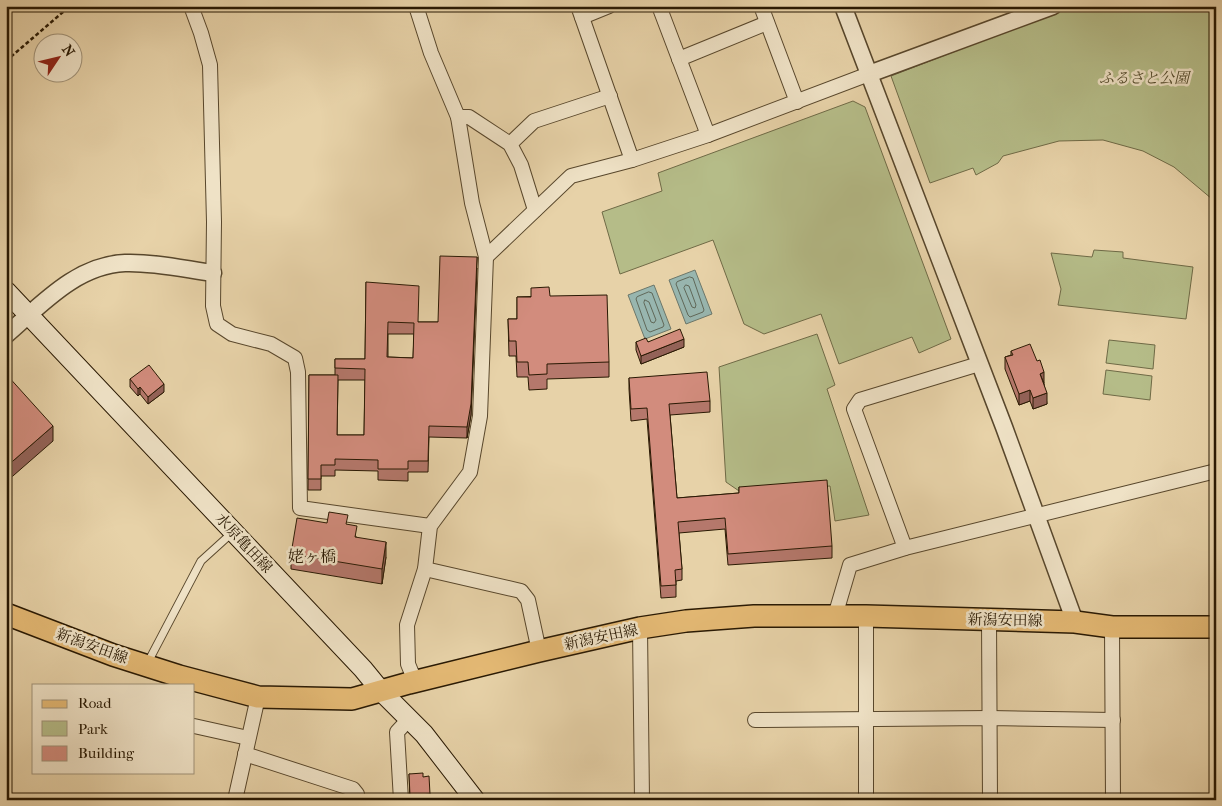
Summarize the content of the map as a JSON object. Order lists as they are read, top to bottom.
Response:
{
  "streets": {
    "main road": ["水原亀田線", "新潟安田線"]
  },
  "crossings": [
    ["水原亀田線", "新潟安田線"]
  ],
  "districts": ["姥ヶ橋"],
  "parks": ["ふるさと公園"],
  "legend": ["Road", "Park", "Building"],
  "north": "top right"
}
